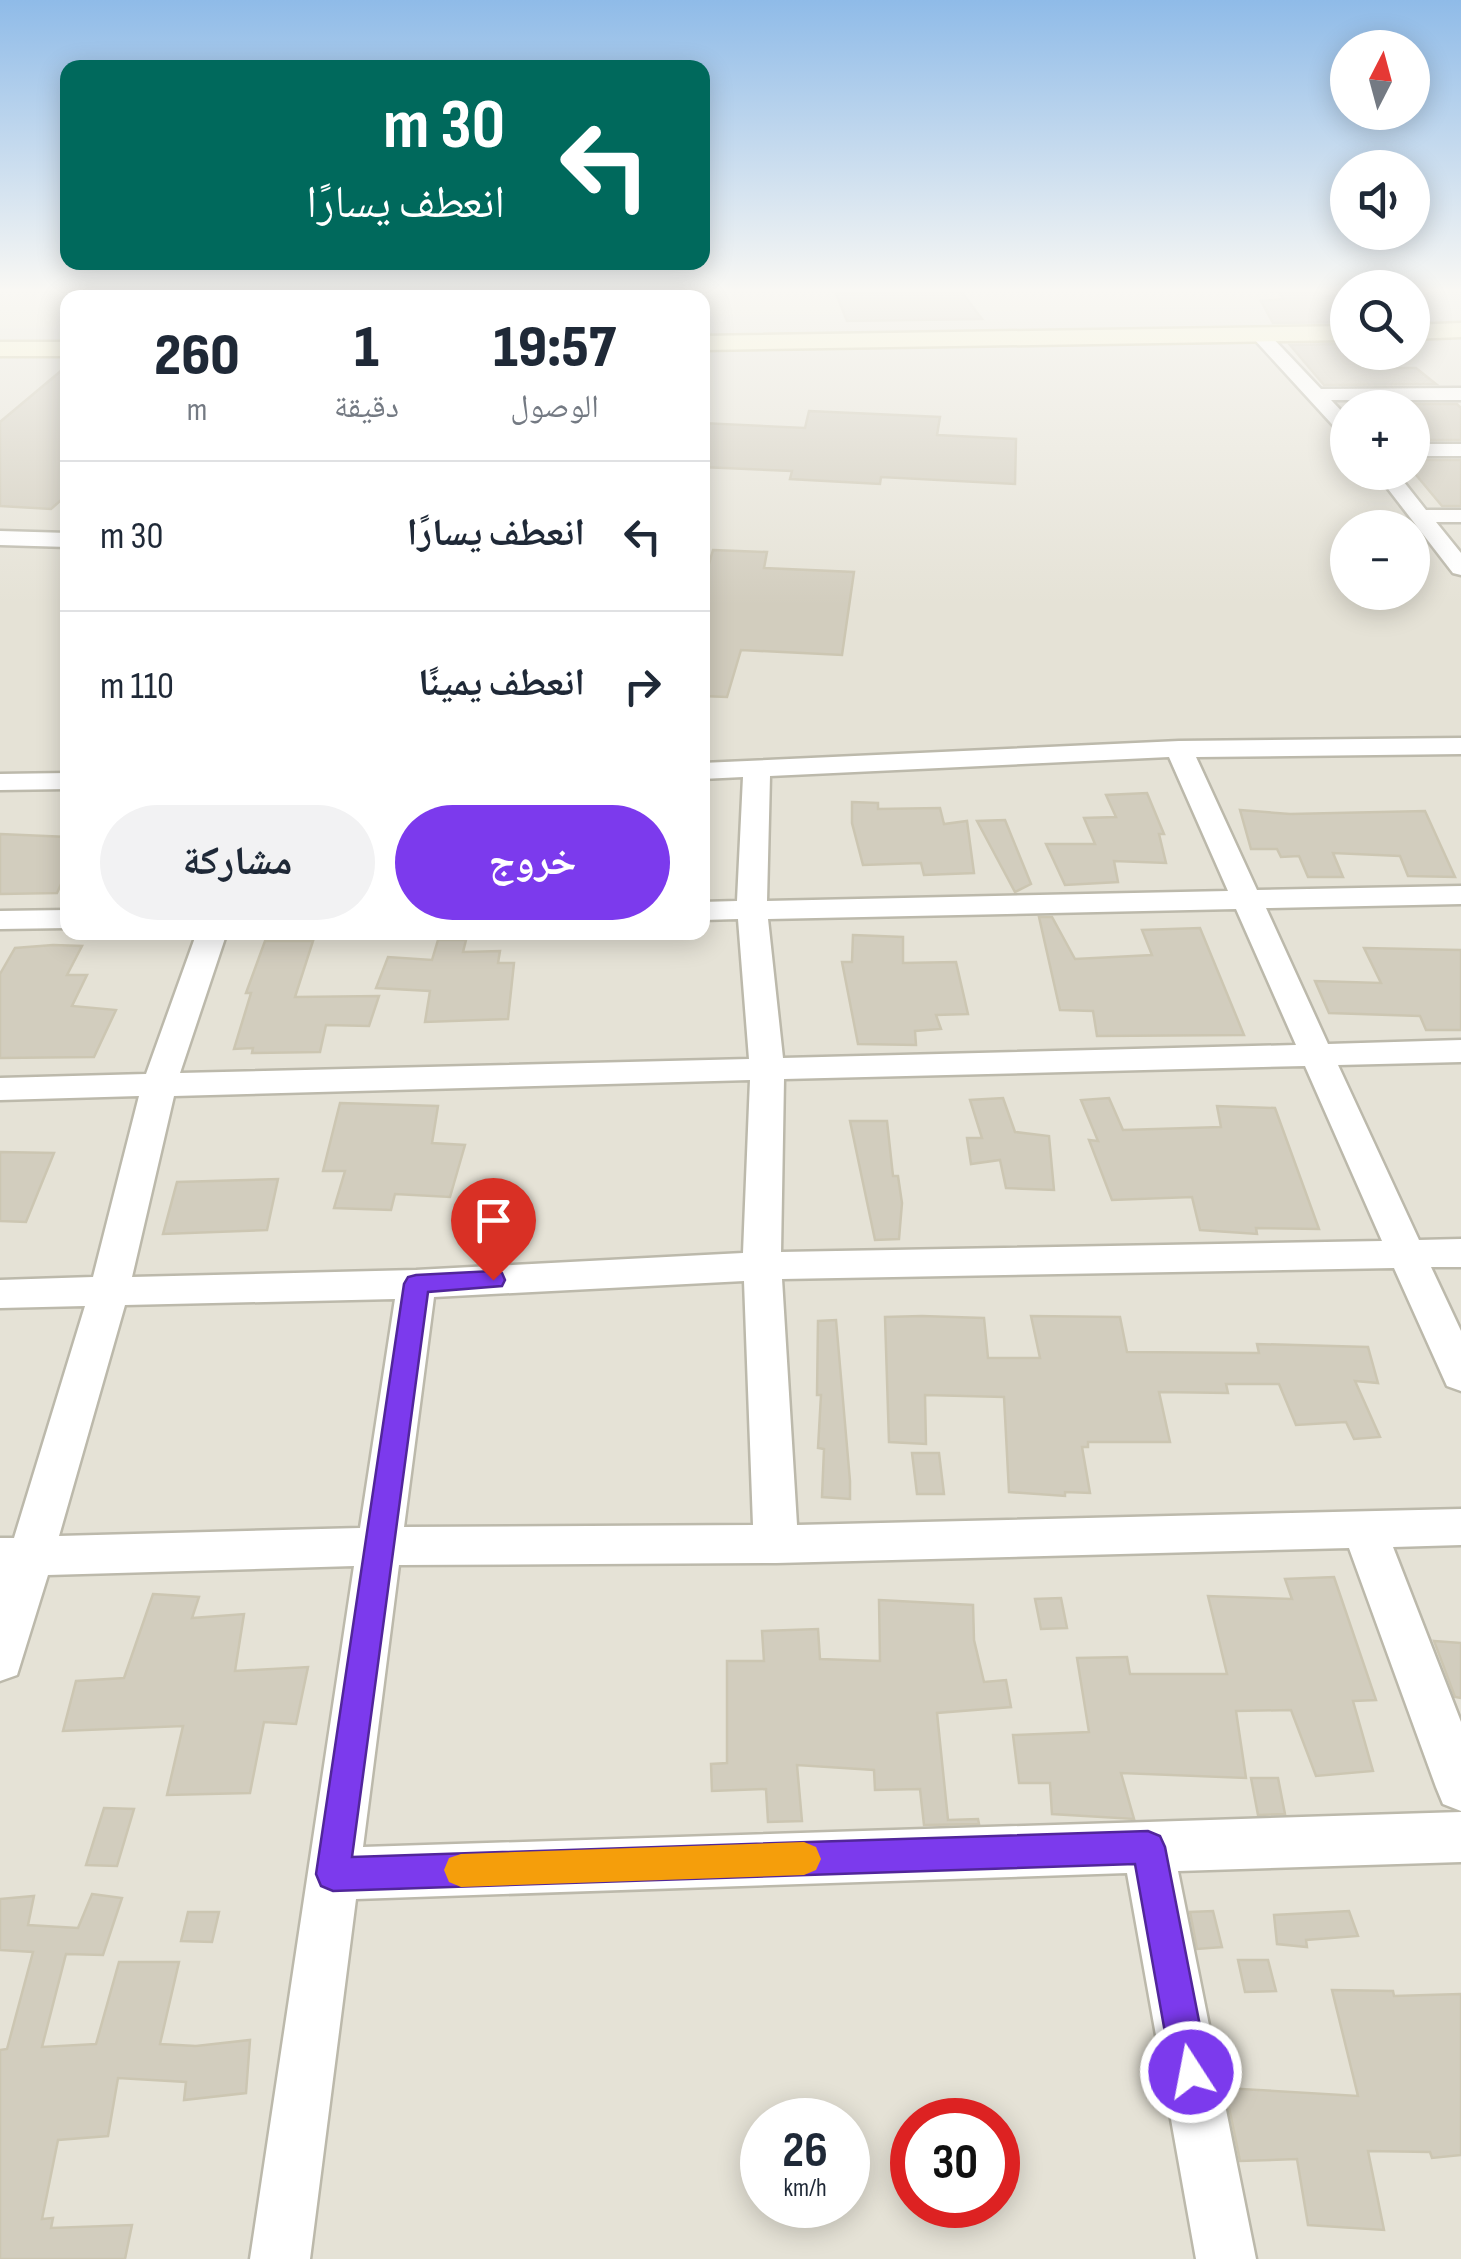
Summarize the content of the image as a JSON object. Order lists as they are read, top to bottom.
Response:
{
  "north": "top",
  "page": {
    "map_buttons": ["+", "−"],
    "turn": ["30 m", "انعطف يسارًا"],
    "eta": [
      "19:57",
      "الوصول",
      "1",
      "دقيقة",
      "260",
      "m"
    ],
    "list": [
      {
        "name": "انعطف يسارًا",
        "value": "30 m"
      },
      {
        "name": "انعطف يمينًا",
        "value": "110 m"
      }
    ],
    "buttons": ["خروج", "مشاركة"],
    "speed": "26 km/h",
    "limit": "30"
  }
}
